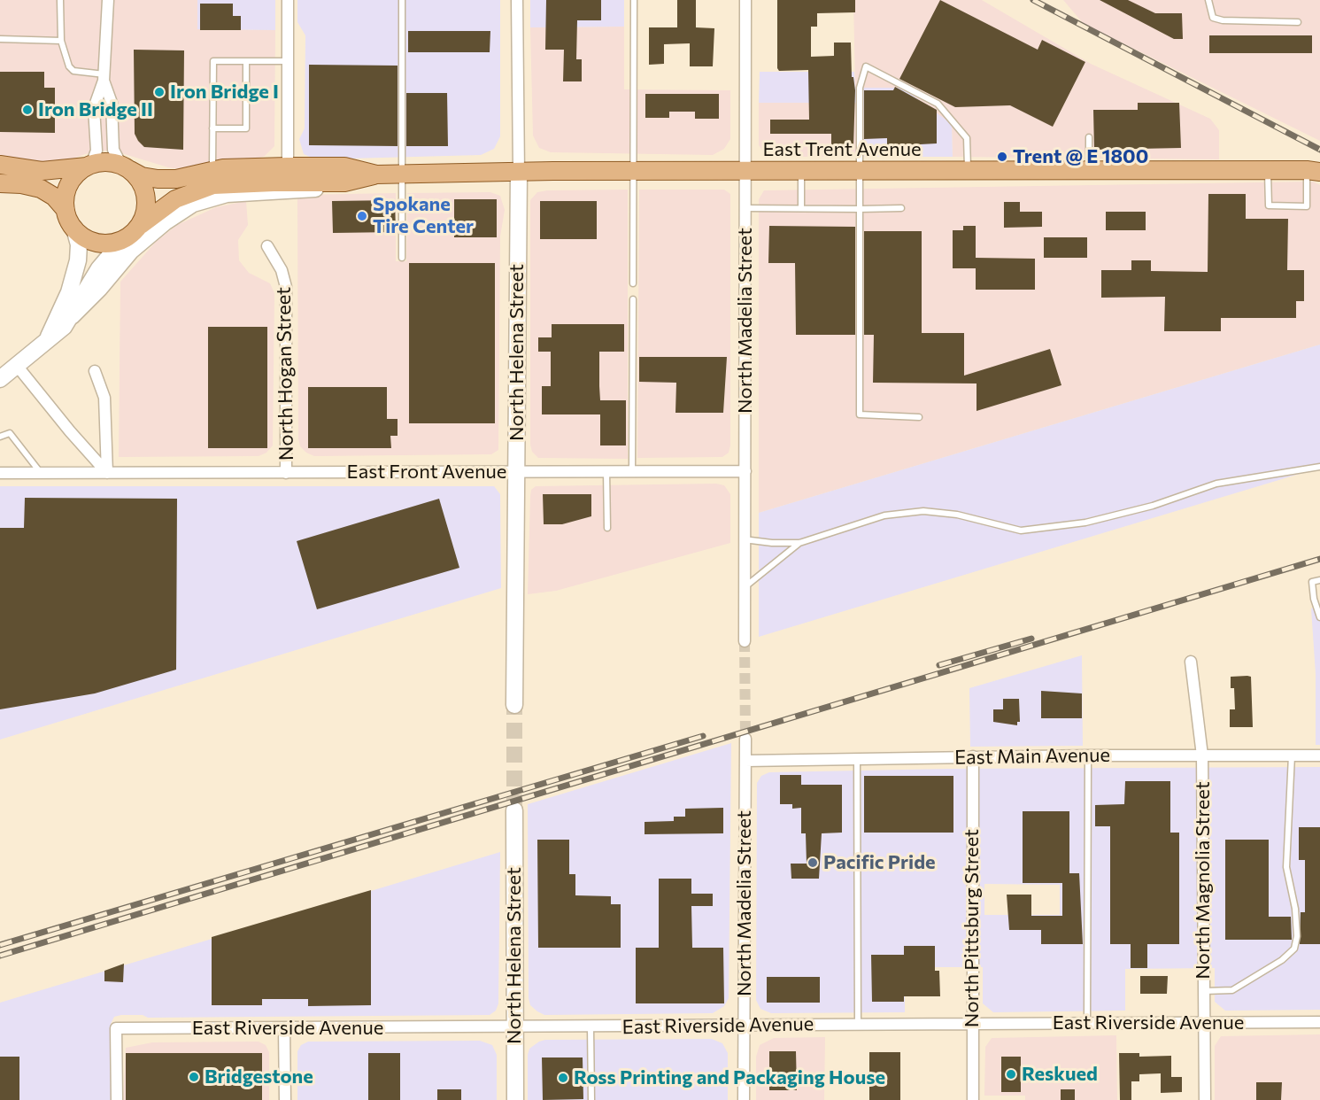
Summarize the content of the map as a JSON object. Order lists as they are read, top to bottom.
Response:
{
  "streets": {
    "main road": ["East Trent Avenue"],
    "street": [
      "North Madelia Street",
      "North Helena Street",
      "North Hogan Street",
      "East Front Avenue",
      "East Main Avenue",
      "North Magnolia Street",
      "North Pittsburg Street",
      "East Riverside Avenue"
    ]
  },
  "crossings": [
    ["East Trent Avenue", "North Madelia Street"],
    ["East Trent Avenue", "North Helena Street"],
    ["North Madelia Street", "East Front Avenue"],
    ["North Madelia Street", "East Main Avenue"],
    ["North Madelia Street", "East Riverside Avenue"],
    ["North Helena Street", "East Front Avenue"],
    ["North Helena Street", "East Riverside Avenue"],
    ["North Hogan Street", "East Front Avenue"],
    ["East Main Avenue", "North Magnolia Street"],
    ["East Main Avenue", "North Pittsburg Street"],
    ["North Magnolia Street", "East Riverside Avenue"],
    ["North Pittsburg Street", "East Riverside Avenue"]
  ],
  "places": [
    "Iron Bridge I",
    "Iron Bridge II",
    "Trent @ E 1800",
    "Spokane Tire Center",
    "Pacific Pride",
    "Reskued",
    "Bridgestone",
    "Ross Printing and Packaging House"
  ]
}
